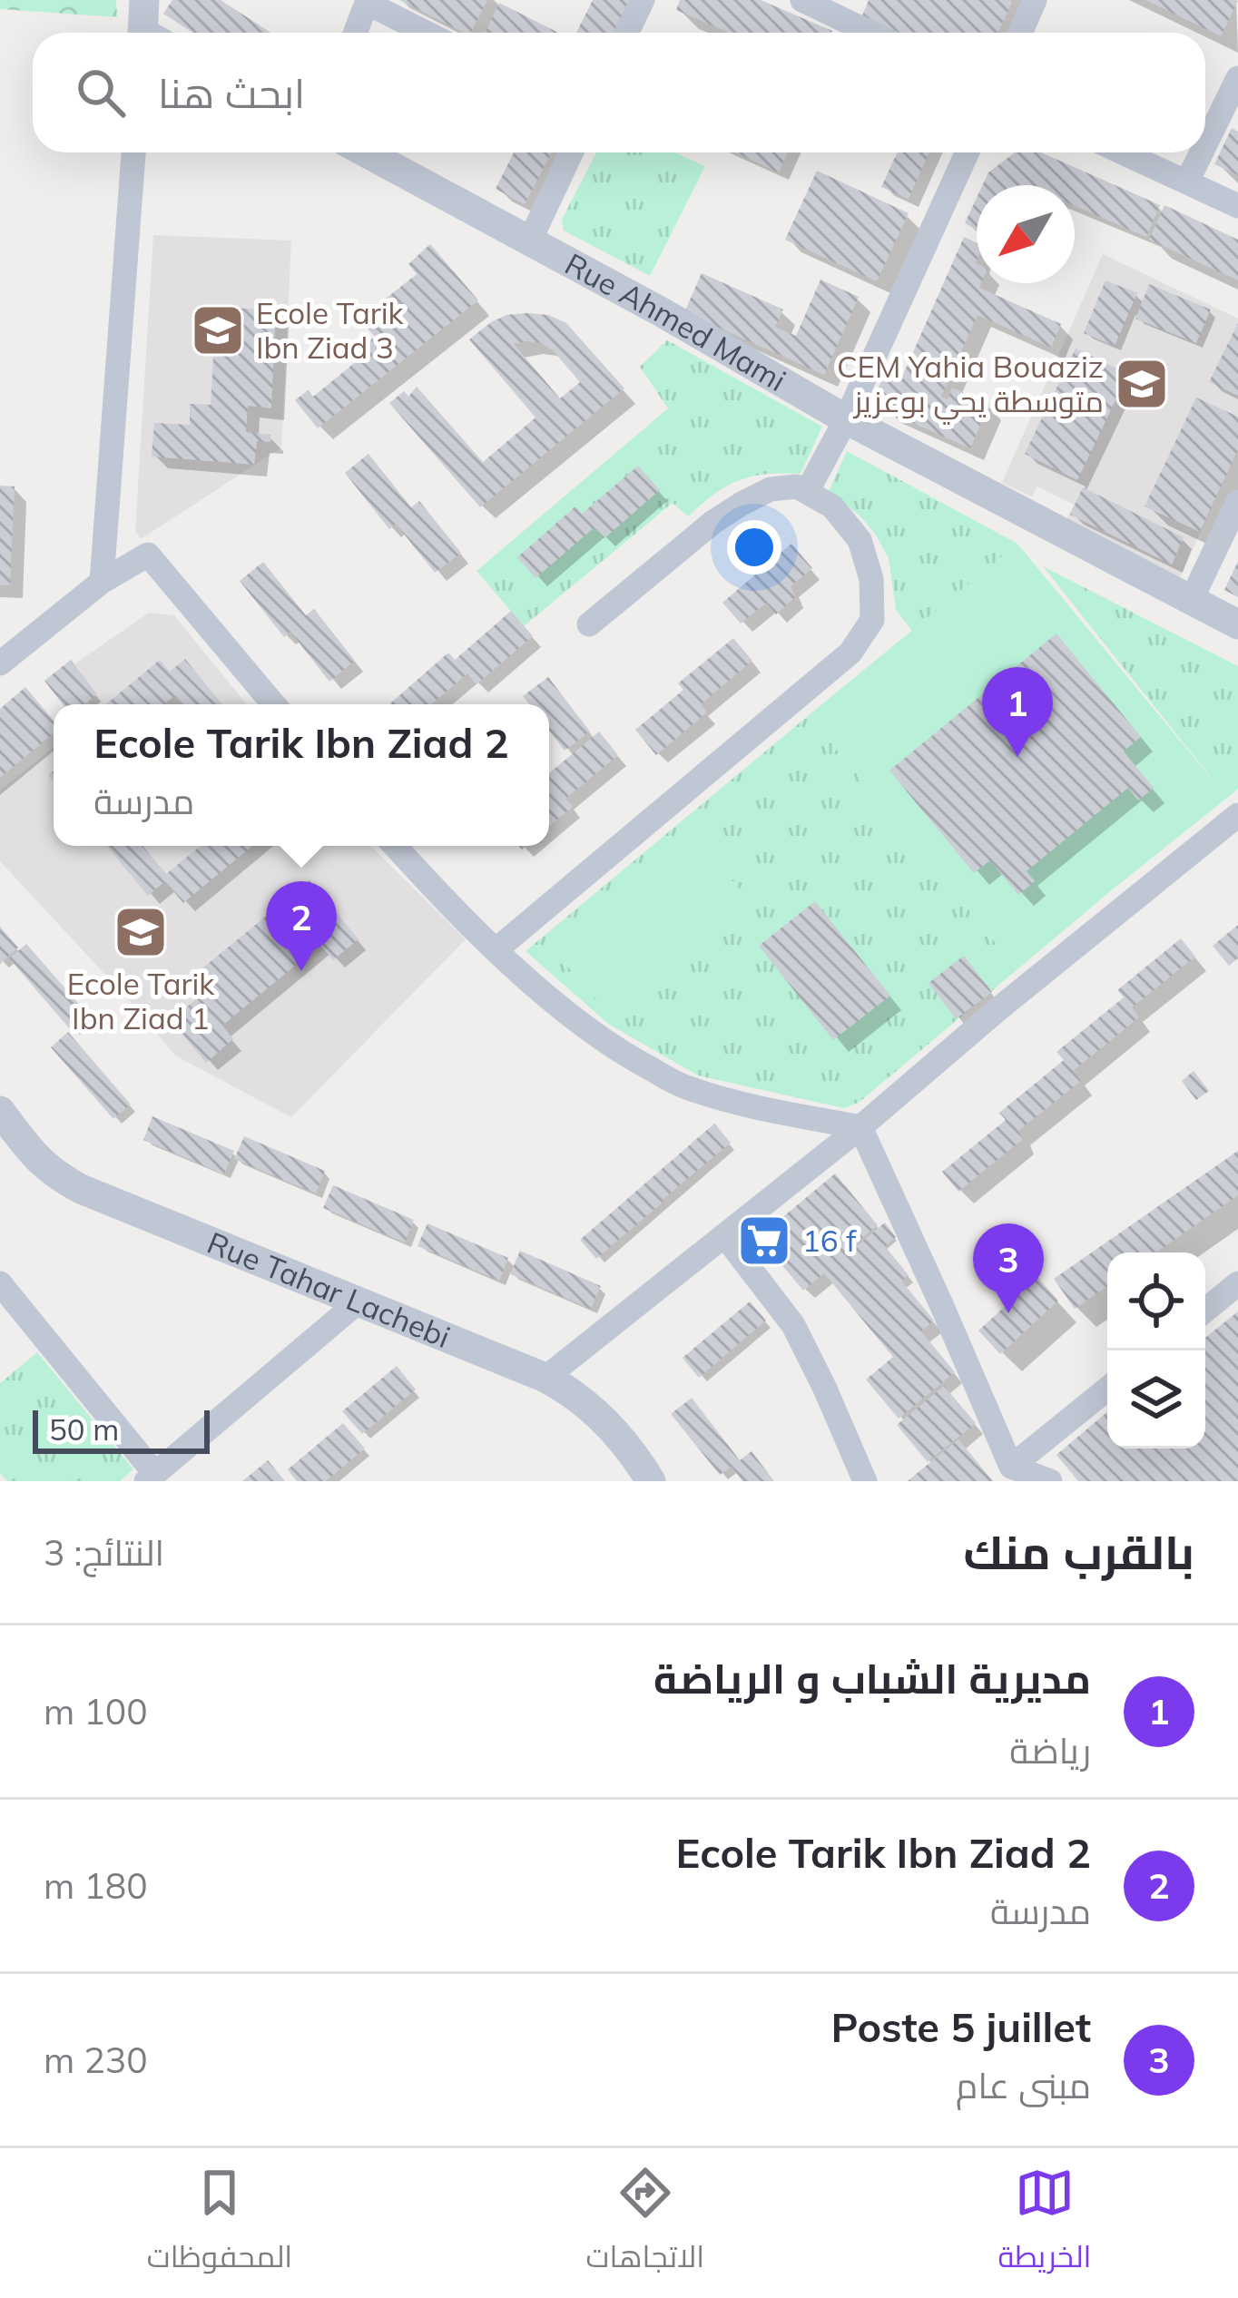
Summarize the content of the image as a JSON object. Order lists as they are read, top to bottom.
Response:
{
  "streets": {
    "street": ["Rue Ahmed Mami", "Rue Tahar Lachebi"]
  },
  "places": {
    "school or university": ["Ecole Tarik Ibn Ziad 3", "CEM Yahia Bouaziz متوسطة يحي بوعزيز", "Ecole Tarik Ibn Ziad 1"],
    "supermarket": ["16 f"]
  },
  "scale_bar": "50 m",
  "north": "bottom left",
  "page": {
    "search": "ابحث هنا",
    "pins": ["1", "2", "3"],
    "popup": ["Ecole Tarik Ibn Ziad 2", "مدرسة"],
    "scale": "50 m",
    "heading": ["بالقرب منك", "النتائج: 3"],
    "list": [
      {
        "mark": "1",
        "name": "مديرية الشباب و الرياضة",
        "note": "رياضة",
        "value": "100 m"
      },
      {
        "mark": "2",
        "name": "Ecole Tarik Ibn Ziad 2",
        "note": "مدرسة",
        "value": "180 m"
      },
      {
        "mark": "3",
        "name": "Poste 5 juillet",
        "note": "مبنى عام",
        "value": "230 m"
      }
    ],
    "nav": ["الخريطة", "الاتجاهات", "المحفوظات"]
  }
}
